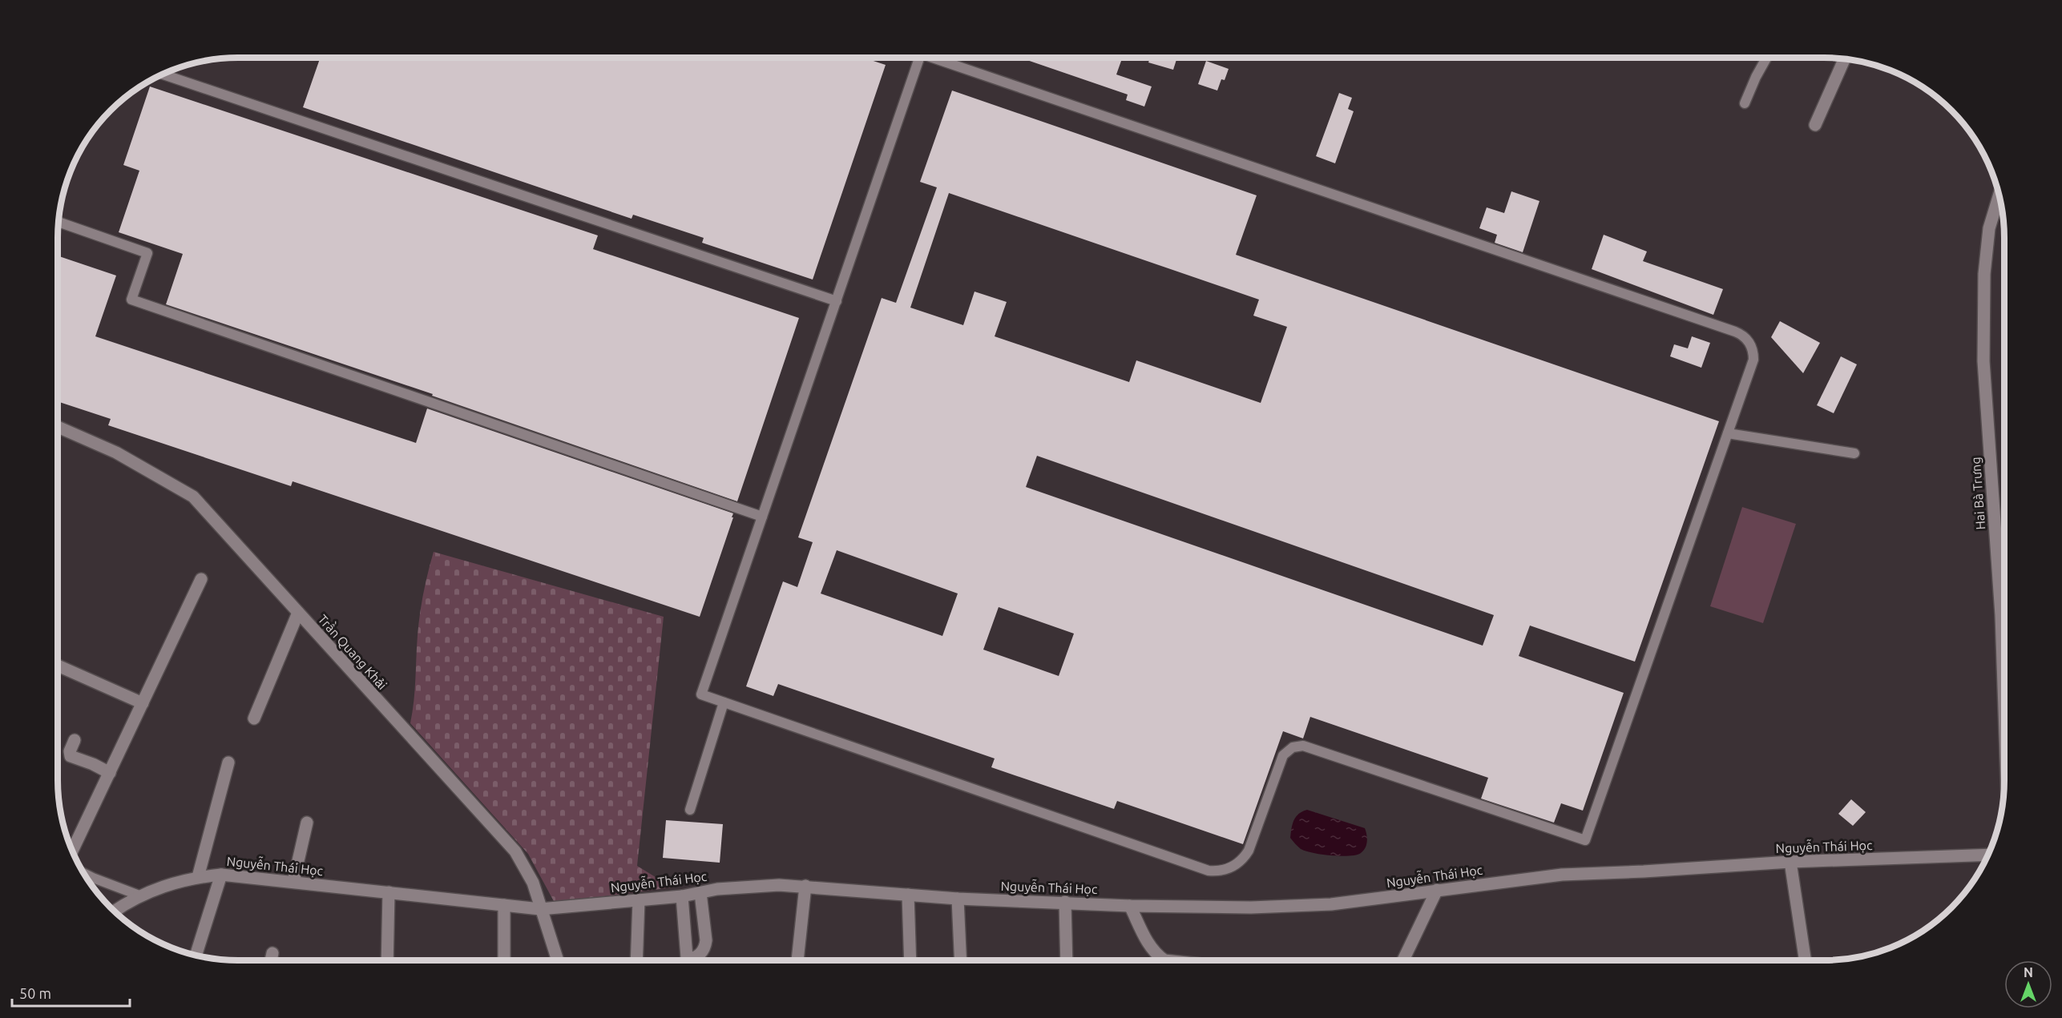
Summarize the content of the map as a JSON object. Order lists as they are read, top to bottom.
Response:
{
  "streets": {
    "street": ["Hai Bà Trưng", "Trần Quang Khải", "Nguyễn Thái Học"]
  },
  "crossings": [
    ["Trần Quang Khải", "Nguyễn Thái Học"]
  ],
  "scale_bar": "50 m",
  "north": "top"
}
